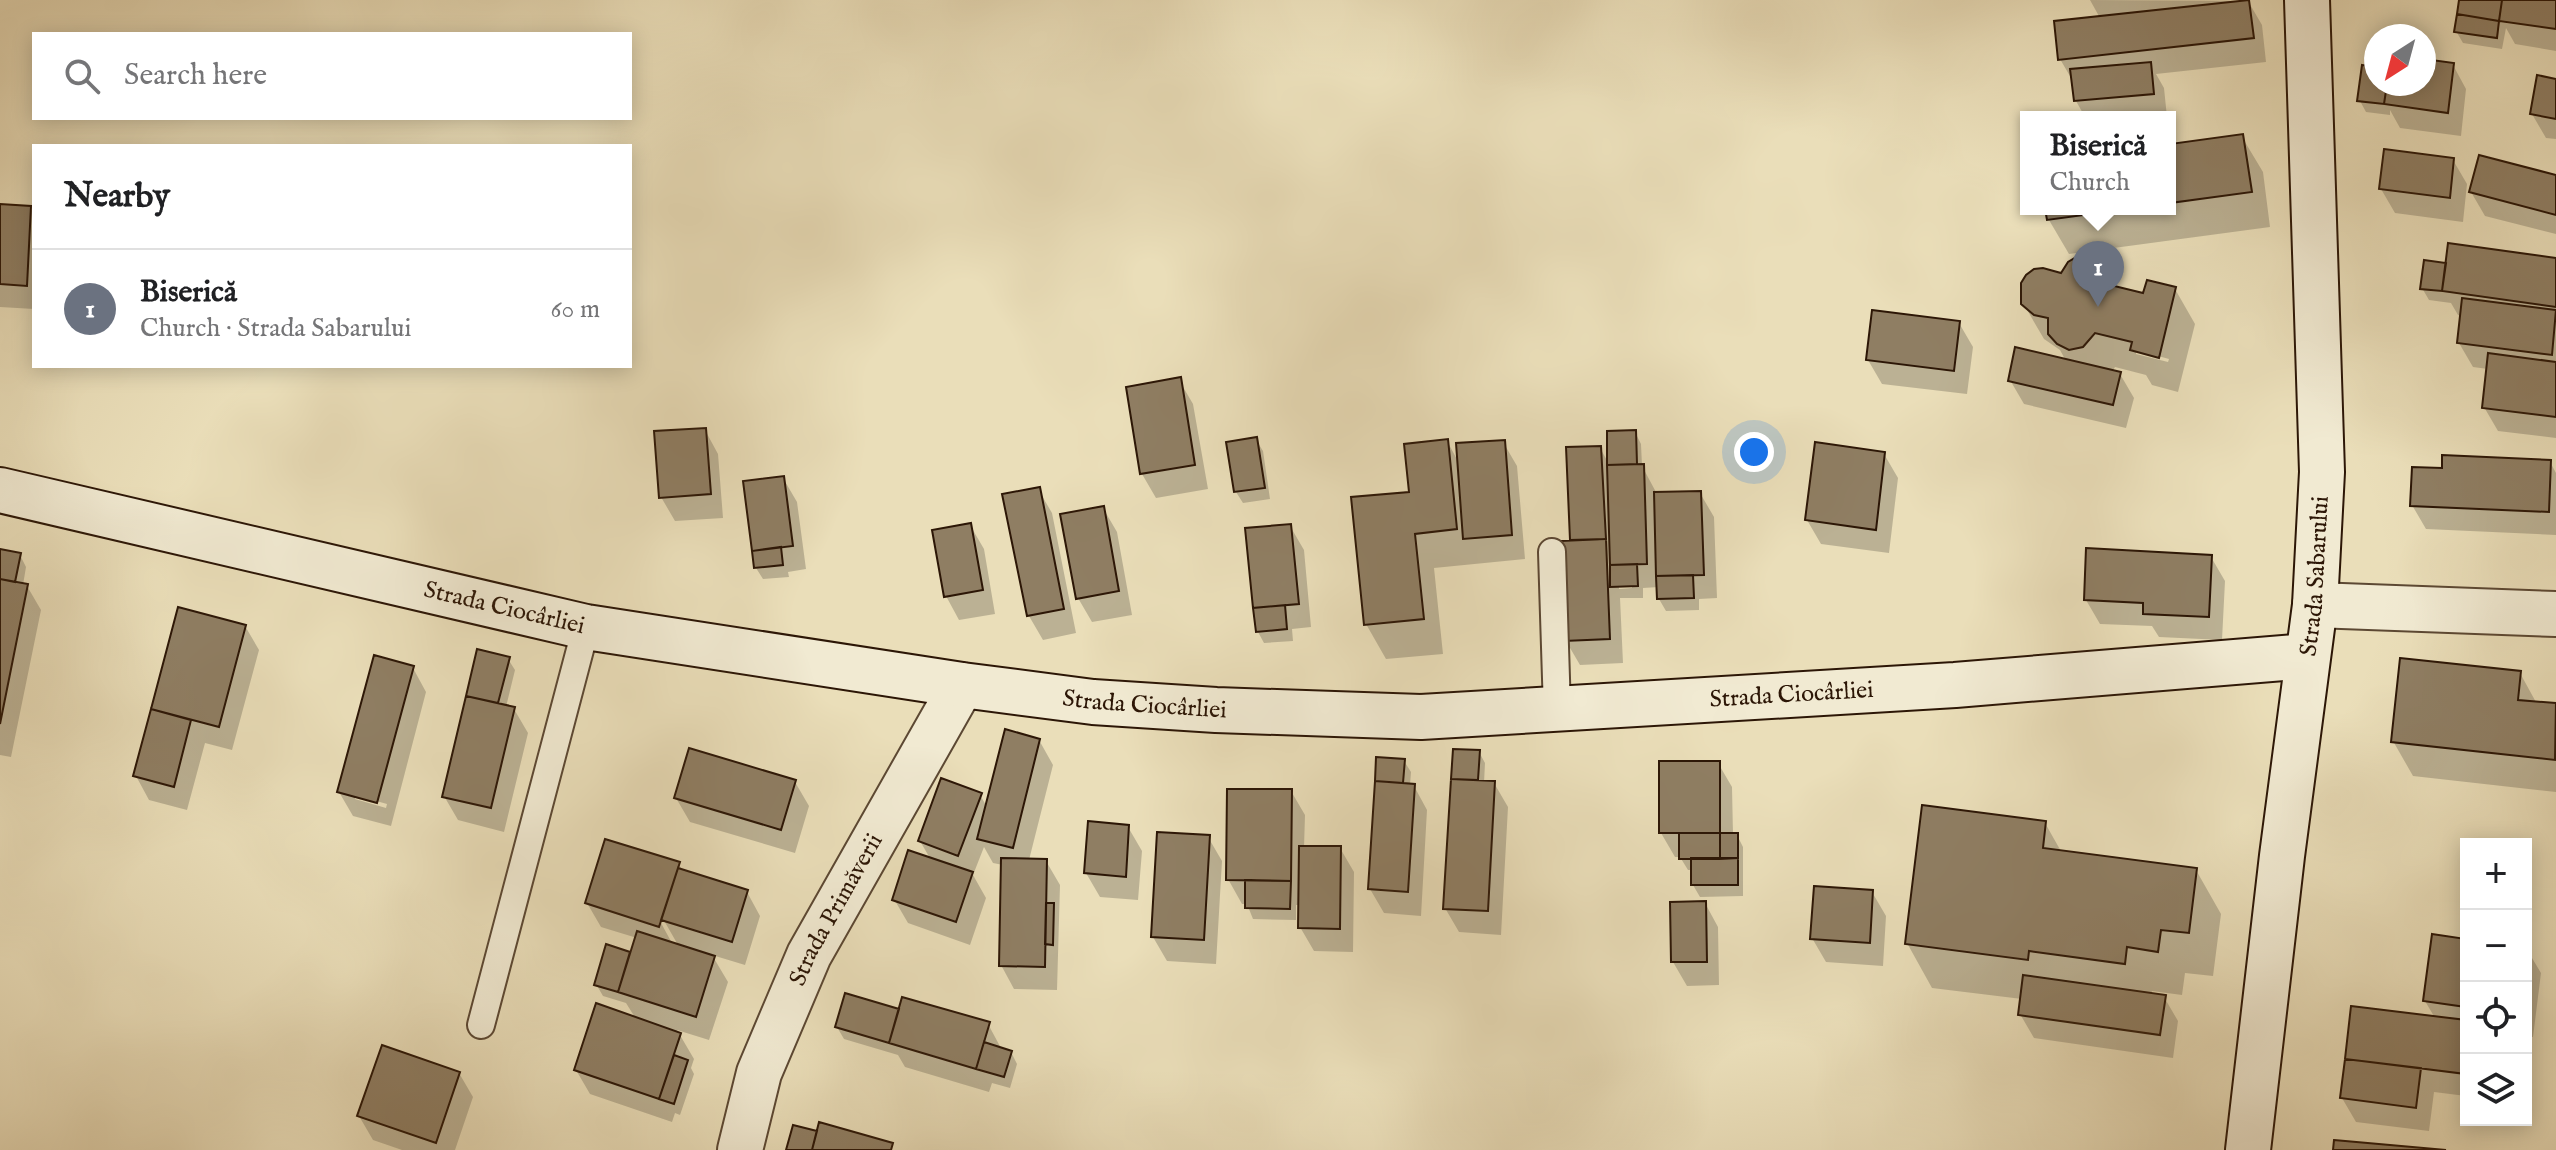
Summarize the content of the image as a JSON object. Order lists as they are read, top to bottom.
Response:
{
  "streets": {
    "street": ["Strada Sabarului", "Strada Ciocârliei", "Strada Primăverii"]
  },
  "crossings": [
    ["Strada Sabarului", "Strada Ciocârliei"],
    ["Strada Ciocârliei", "Strada Primăverii"]
  ],
  "north": "bottom left",
  "page": {
    "search": "Search here",
    "popup": ["Biserică", "Church"],
    "heading": "Nearby",
    "pins": "1",
    "list": [
      {
        "mark": "1",
        "name": "Biserică",
        "note": "Church · Strada Sabarului",
        "value": "60 m"
      }
    ],
    "map_buttons": ["+", "−"]
  }
}
